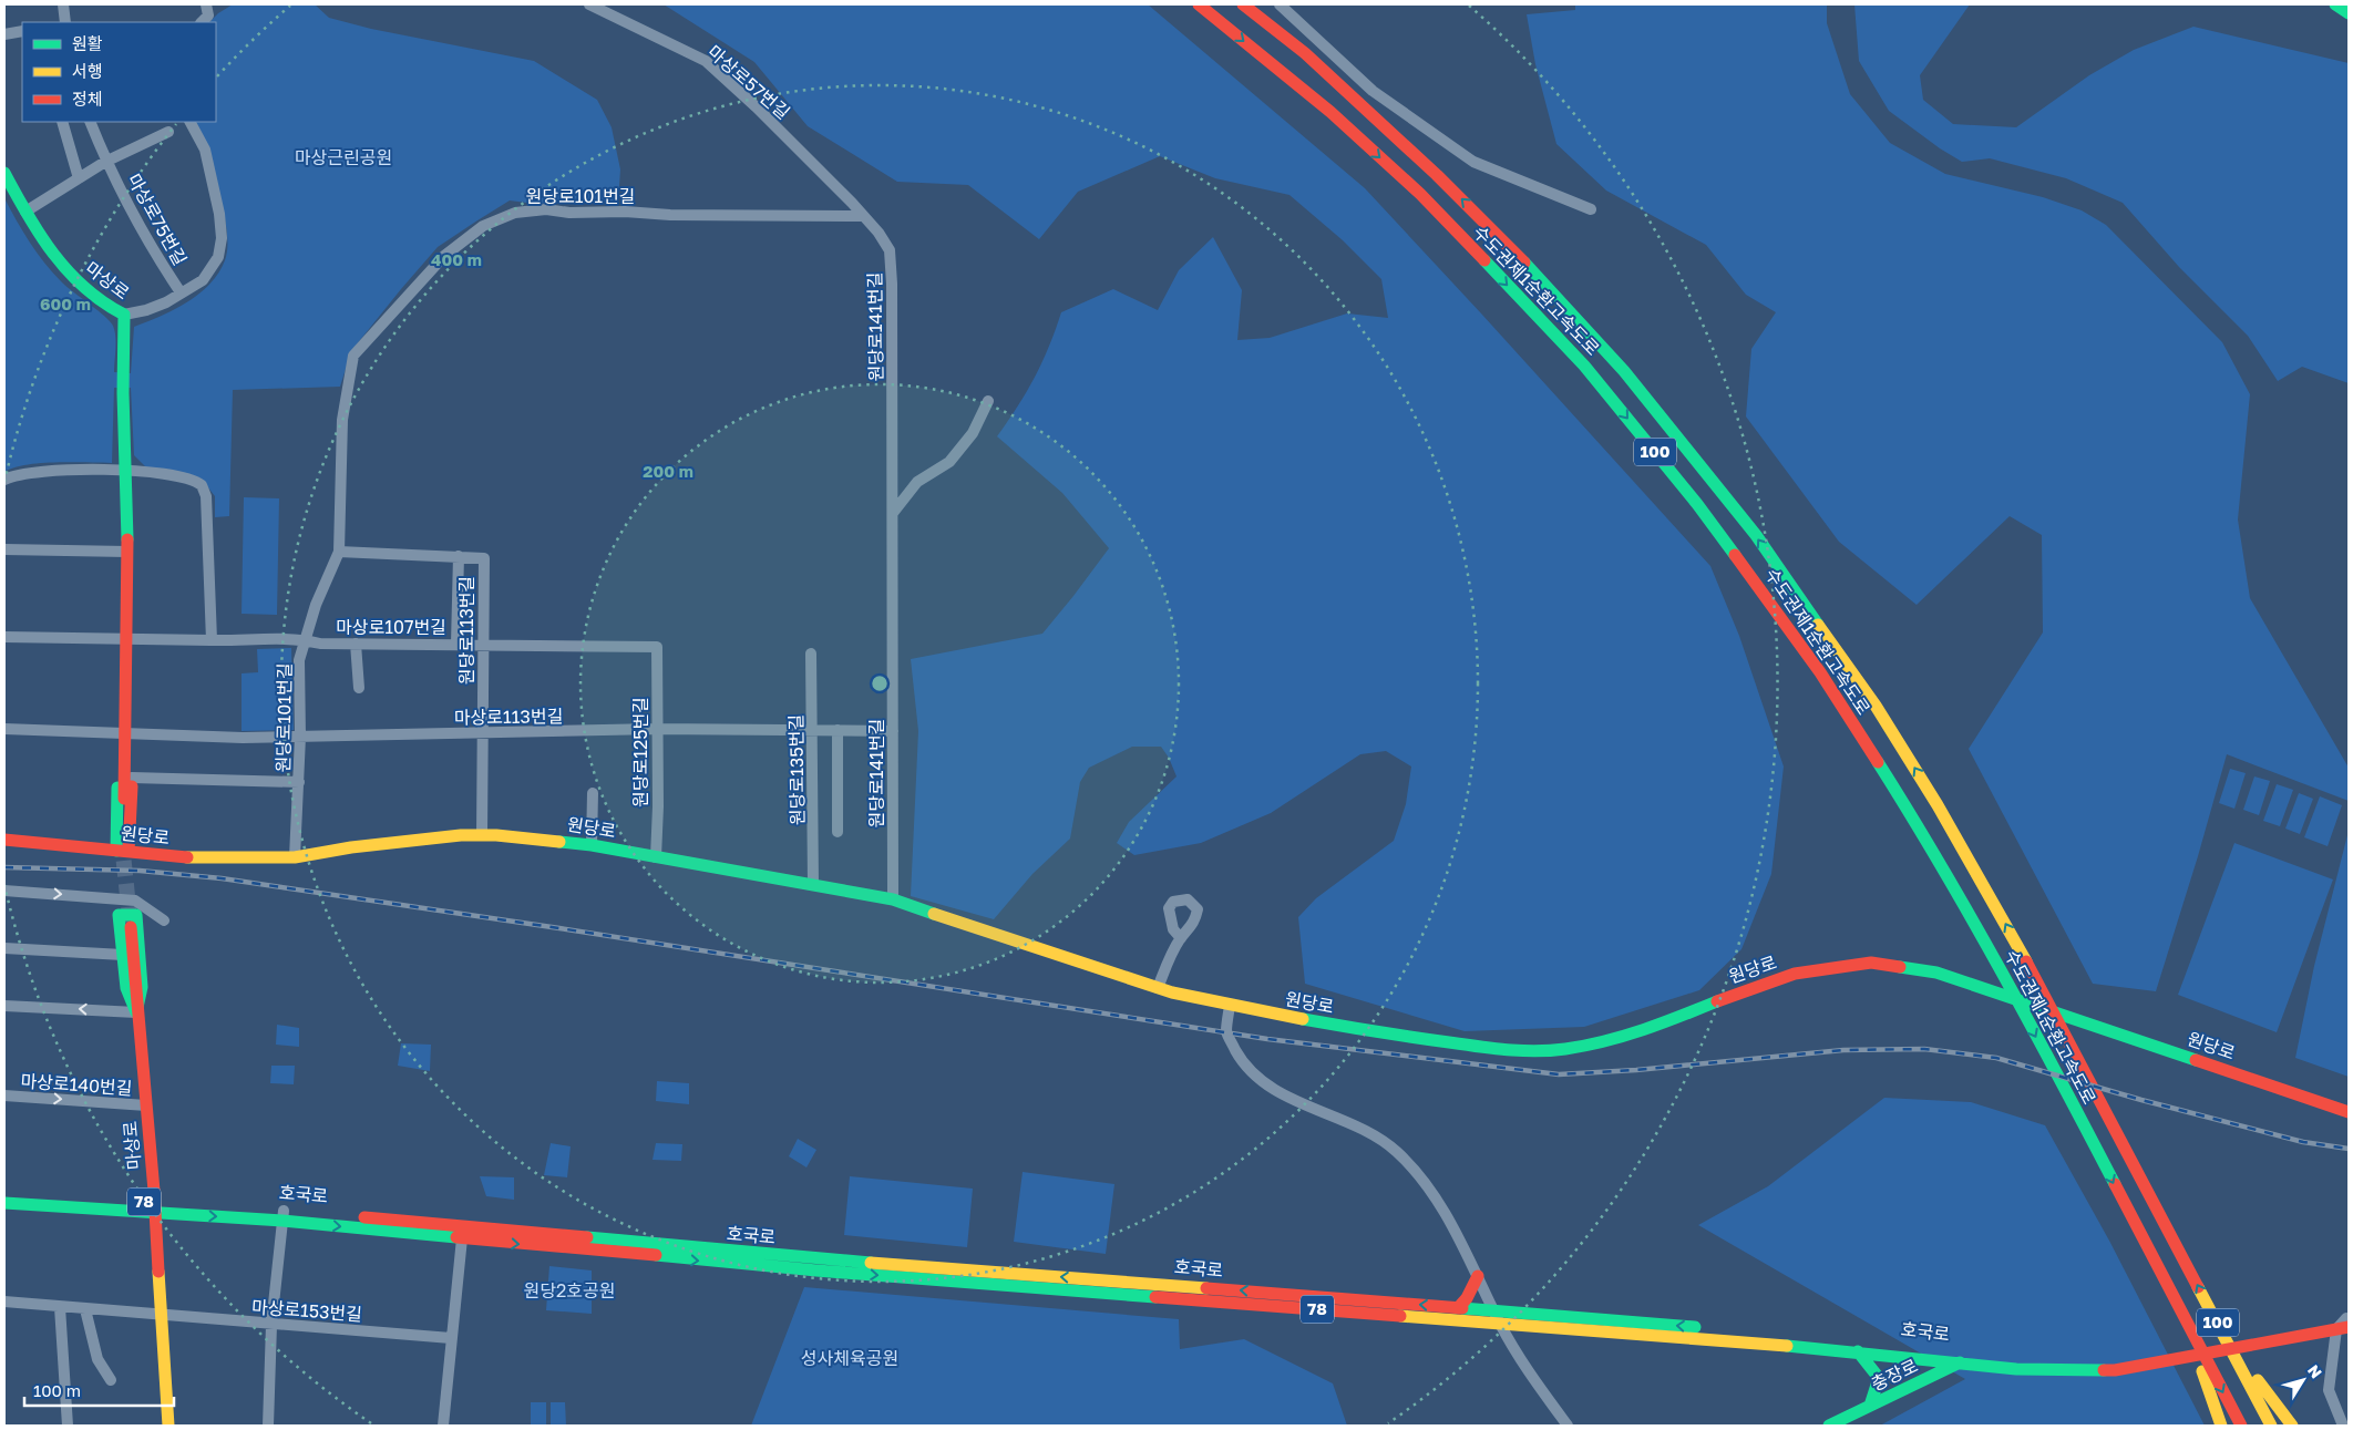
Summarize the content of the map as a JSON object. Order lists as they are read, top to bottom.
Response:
{
  "streets": {
    "main road": [
      "마상로",
      "수도권제1순환고속도로",
      "100",
      "원당로",
      "호국로",
      "78",
      "충장로"
    ],
    "street": [
      "마상로57번길",
      "원당로101번길",
      "마상로75번길",
      "원당로141번길",
      "마상로107번길",
      "원당로113번길",
      "마상로113번길",
      "원당로125번길",
      "원당로135번길",
      "마상로140번길",
      "마상로153번길"
    ]
  },
  "crossings": [
    ["마상로57번길", "원당로101번길"],
    ["마상로57번길", "원당로141번길"],
    ["원당로101번길", "원당로141번길"],
    ["원당로101번길", "마상로107번길"],
    ["원당로101번길", "마상로113번길"],
    ["원당로101번길", "원당로"],
    ["마상로75번길", "마상로"],
    ["마상로", "마상로107번길"],
    ["마상로", "마상로113번길"],
    ["마상로", "마상로140번길"],
    ["마상로", "호국로"],
    ["마상로", "마상로153번길"],
    ["원당로141번길", "마상로113번길"],
    ["원당로141번길", "원당로"],
    ["마상로107번길", "원당로113번길"],
    ["마상로107번길", "원당로125번길"],
    ["원당로113번길", "마상로113번길"],
    ["원당로113번길", "원당로"],
    ["마상로113번길", "원당로125번길"],
    ["마상로113번길", "원당로135번길"],
    ["원당로125번길", "원당로"],
    ["원당로135번길", "원당로"],
    ["호국로", "충장로"]
  ],
  "parks": ["마상근린공원", "원당2호공원", "성사체육공원"],
  "legend": ["원활", "서행", "정체"],
  "scale_bar": "100 m",
  "north": "top right",
  "rings": ["400 m", "600 m", "200 m"]
}
